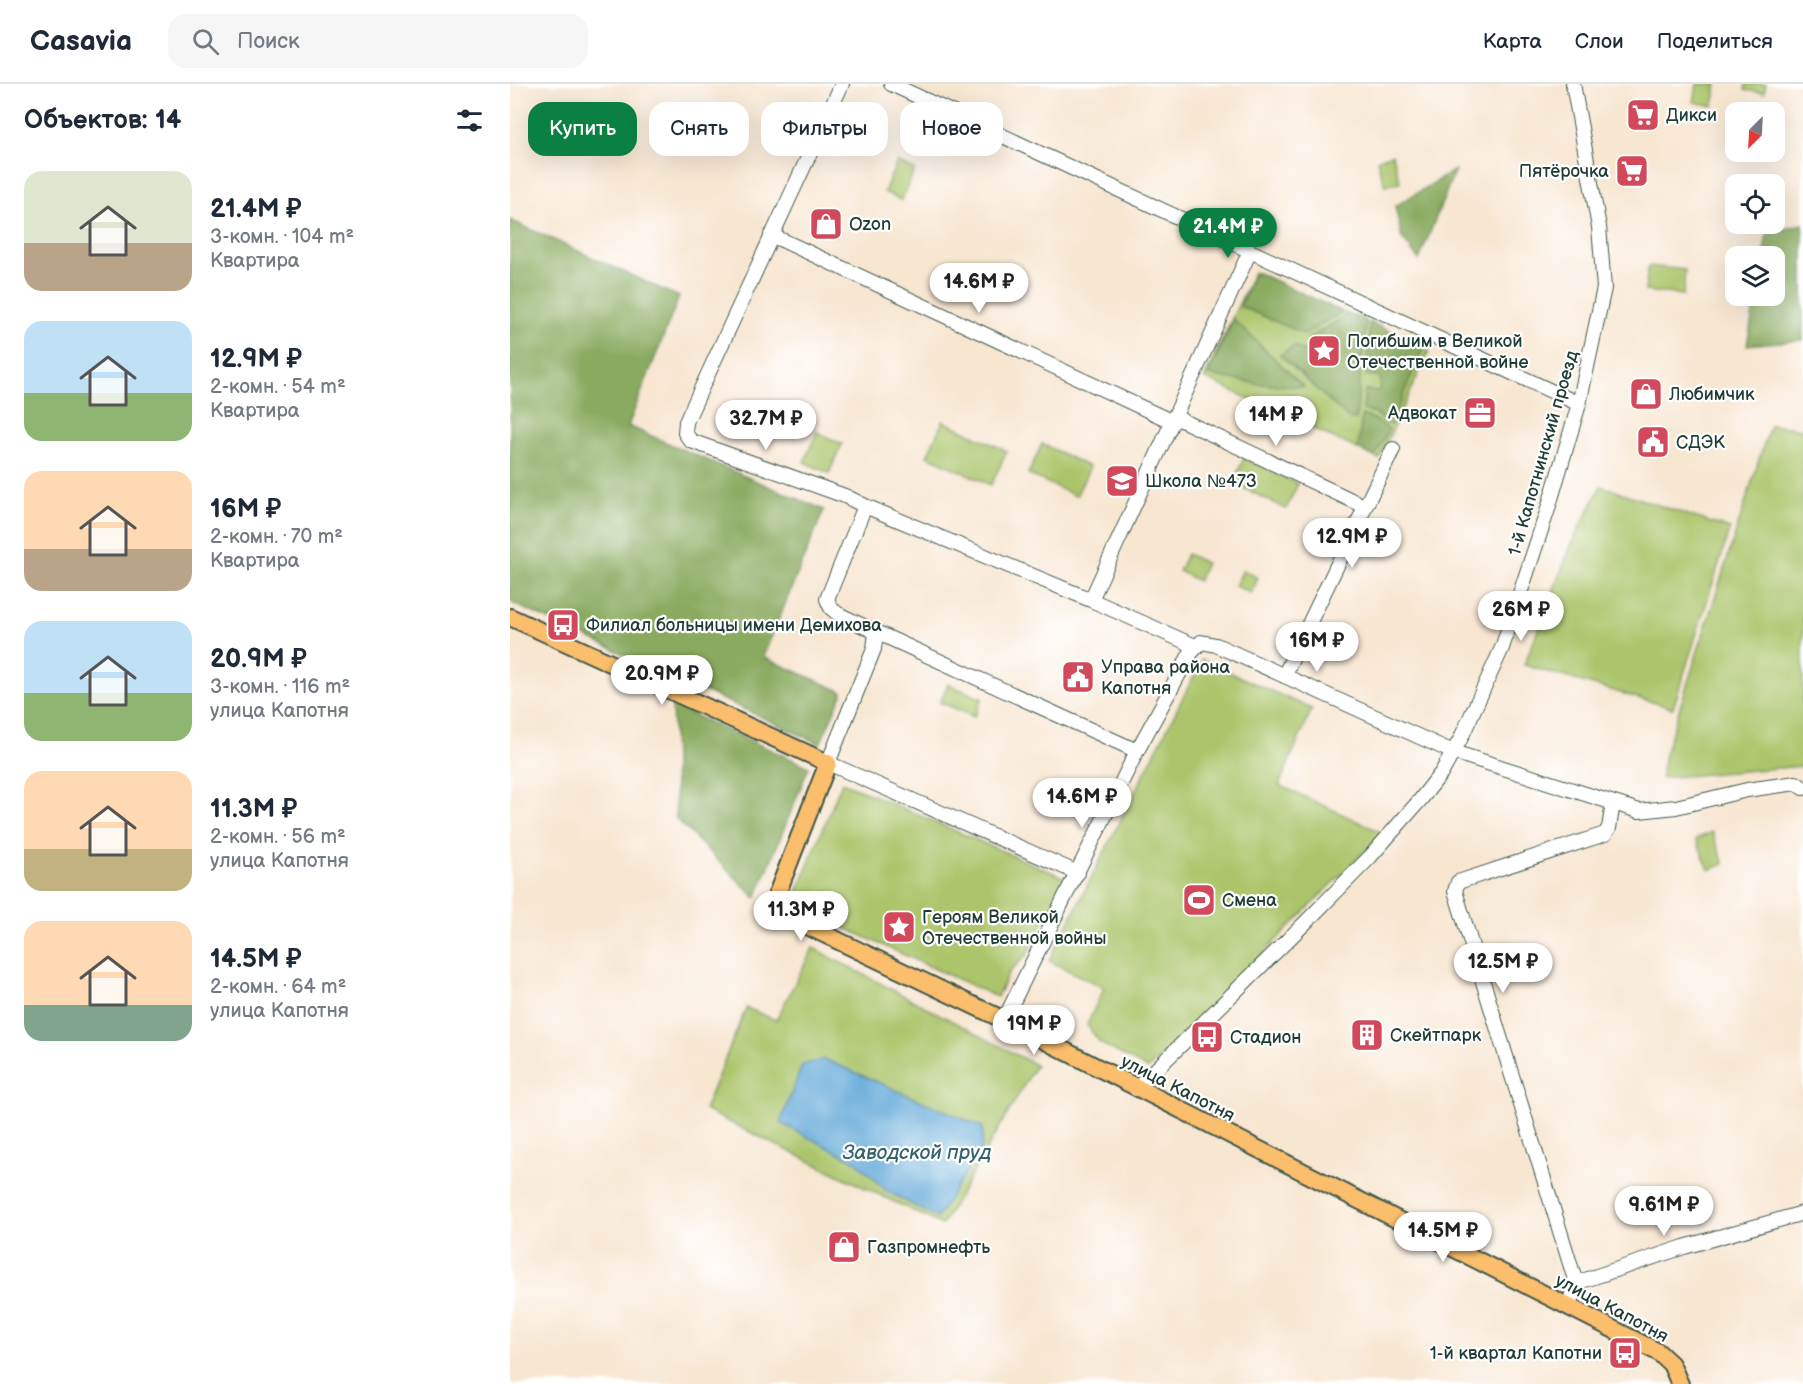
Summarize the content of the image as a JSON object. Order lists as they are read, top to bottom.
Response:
{
  "streets": {
    "main road": ["улица Капотня"],
    "street": ["1-й Капотнинский проезд"]
  },
  "crossings": [
    ["1-й Капотнинский проезд", "улица Капотня"]
  ],
  "water": ["Заводской пруд"],
  "places": {
    "supermarket": ["Дикси", "Пятёрочка"],
    "shop": ["Ozon", "Любимчик", "Газпромнефть"],
    "place": ["Погибшим в Великой Отечественной войне", "Героям Великой Отечественной войны"],
    "office": ["Адвокат"],
    "public building": ["СДЭК", "Управа района Капотня"],
    "school or university": ["Школа №473"],
    "bus stop": ["Филиал больницы имени Демихова", "Стадион", "1-й квартал Капотни"],
    "sports": ["Смена"],
    "building": ["Скейтпарк"]
  },
  "north": "bottom left",
  "page": {
    "header": "Casavia",
    "search": "Поиск",
    "nav": ["Карта", "Слои", "Поделиться"],
    "heading": "Объектов: 14",
    "chip": [
      "Купить",
      "Снять",
      "Фильтры",
      "Новое"
    ],
    "list": [
      {
        "name": "21.4M ₽",
        "note": "3-комн. · 104 m² · Квартира"
      },
      {
        "name": "12.9M ₽",
        "note": "2-комн. · 54 m² · Квартира"
      },
      {
        "name": "16M ₽",
        "note": "2-комн. · 70 m² · Квартира"
      },
      {
        "name": "20.9M ₽",
        "note": "3-комн. · 116 m² · улица Капотня"
      },
      {
        "name": "11.3M ₽",
        "note": "2-комн. · 56 m² · улица Капотня"
      },
      {
        "name": "14.5M ₽",
        "note": "2-комн. · 64 m² · улица Капотня"
      }
    ],
    "price": [
      "21.4M ₽",
      "14.6M ₽",
      "14M ₽",
      "32.7M ₽",
      "12.9M ₽",
      "26M ₽",
      "16M ₽",
      "20.9M ₽",
      "14.6M ₽",
      "11.3M ₽",
      "12.5M ₽",
      "19M ₽",
      "9.61M ₽",
      "14.5M ₽"
    ]
  }
}
